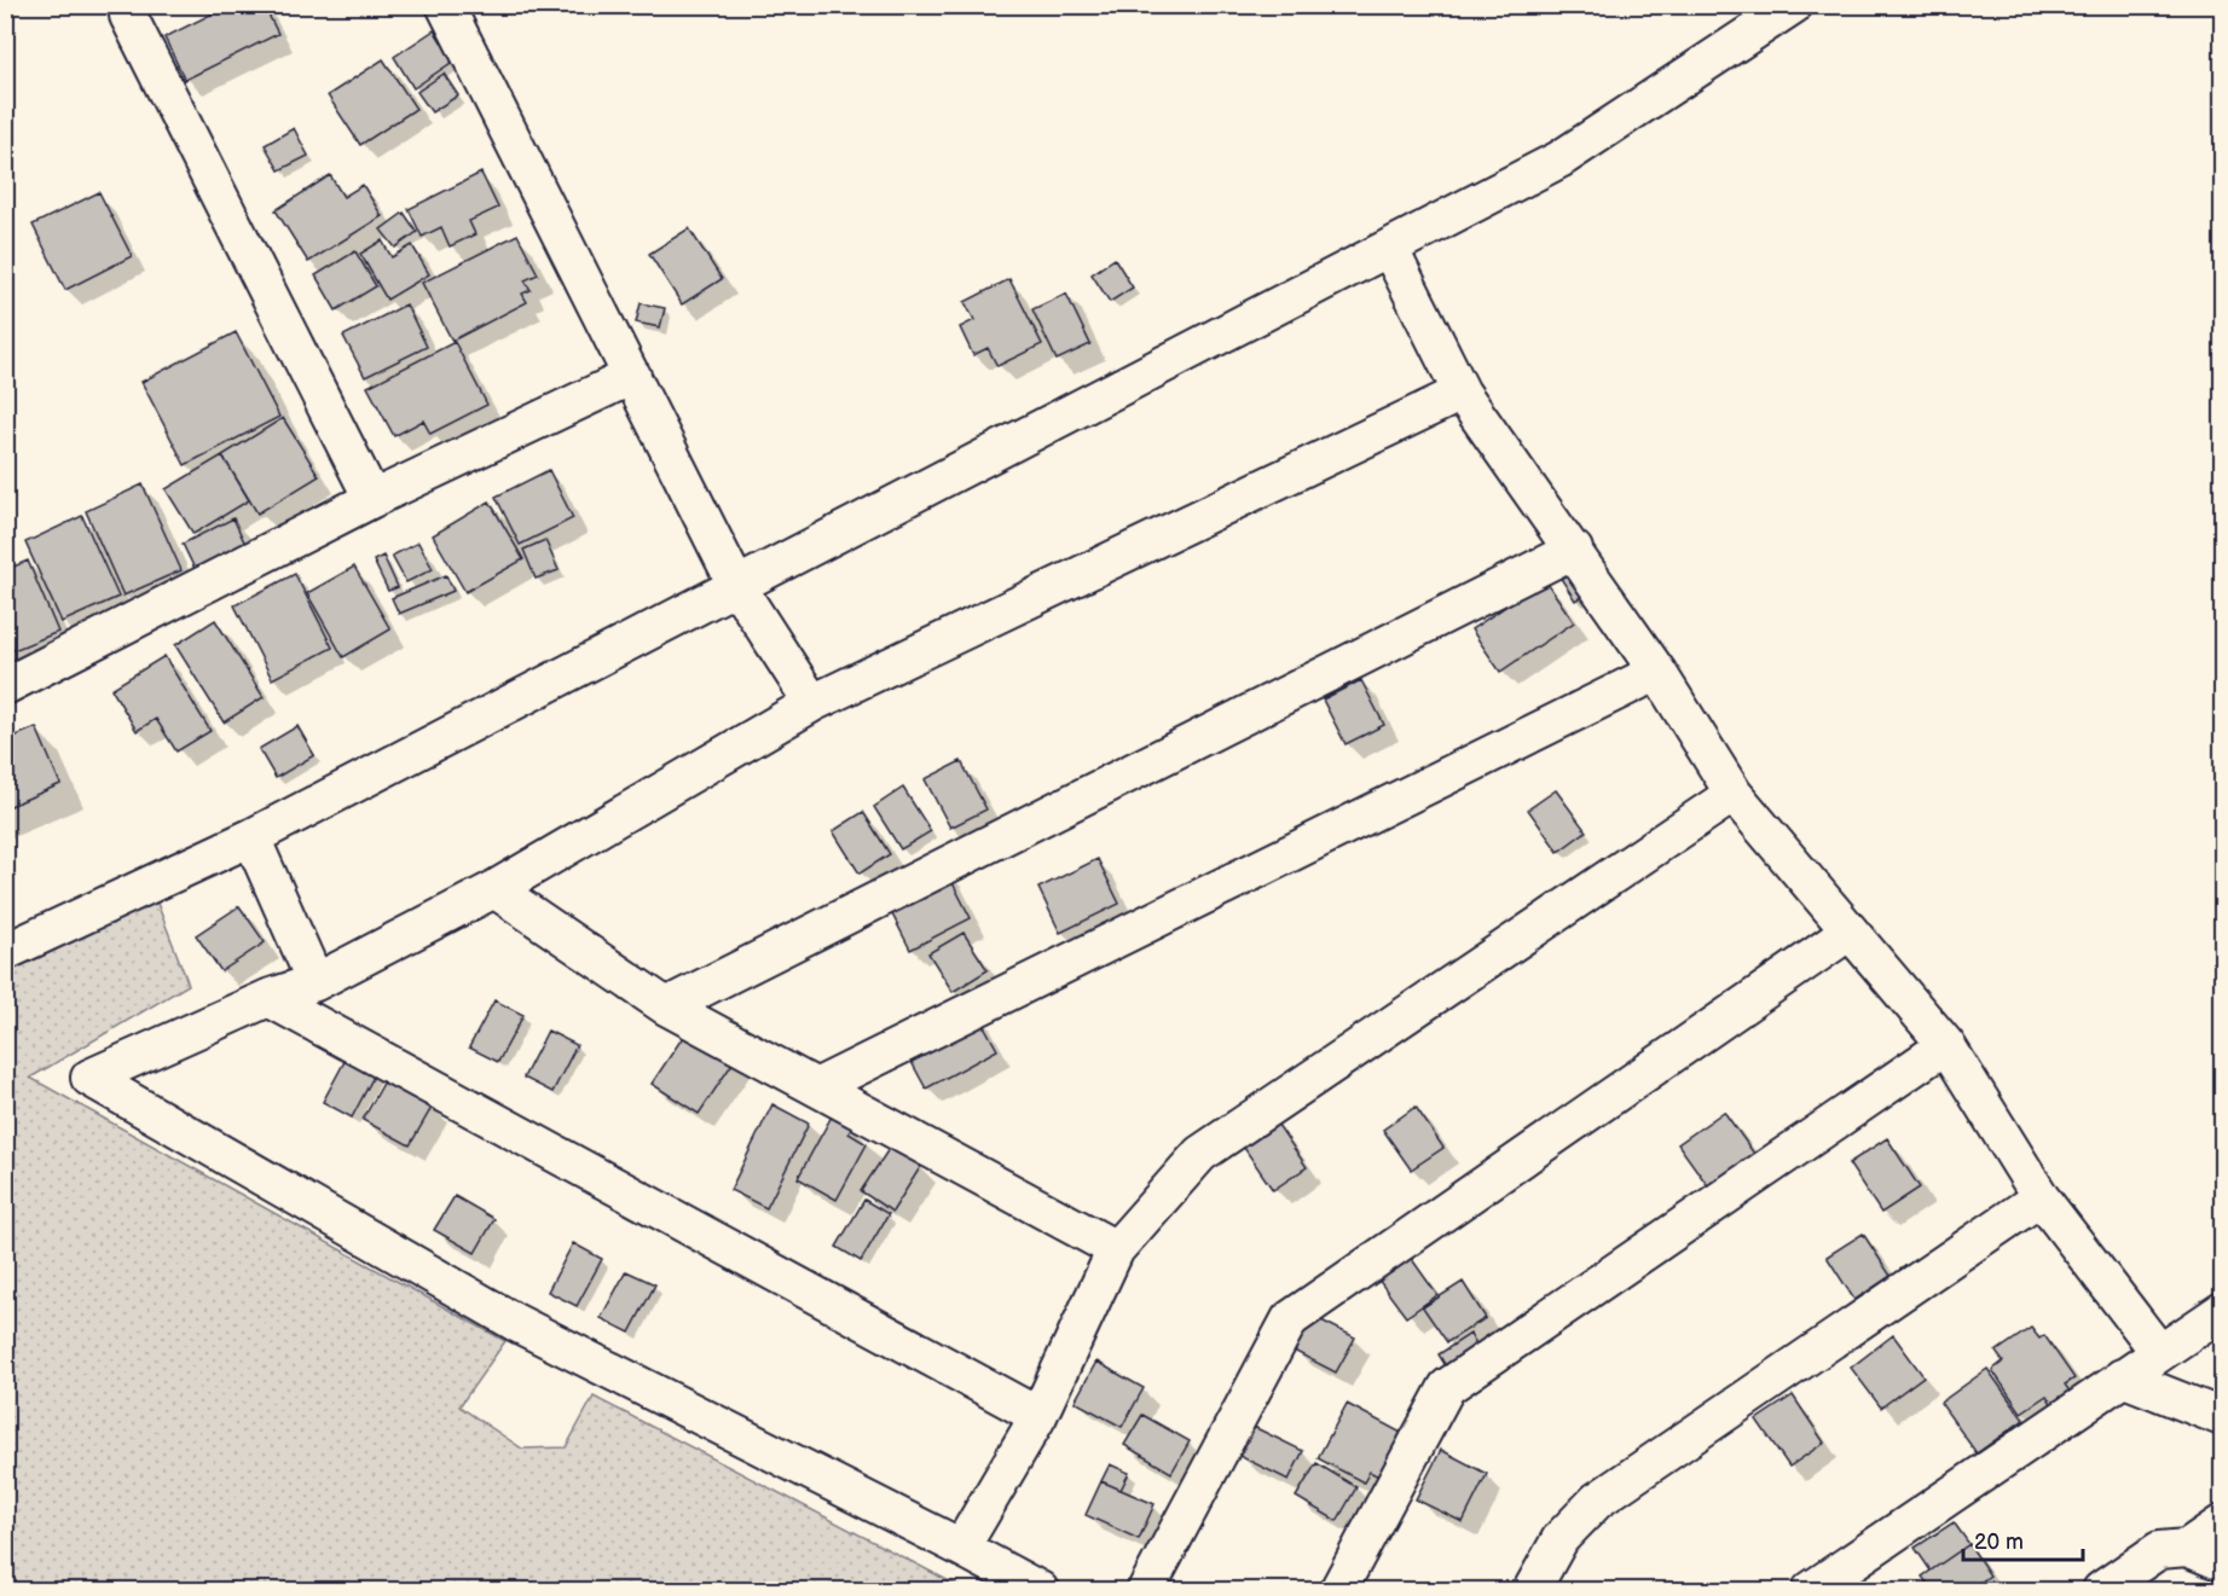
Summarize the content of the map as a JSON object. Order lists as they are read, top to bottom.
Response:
{
  "scale_bar": "20 m"
}
